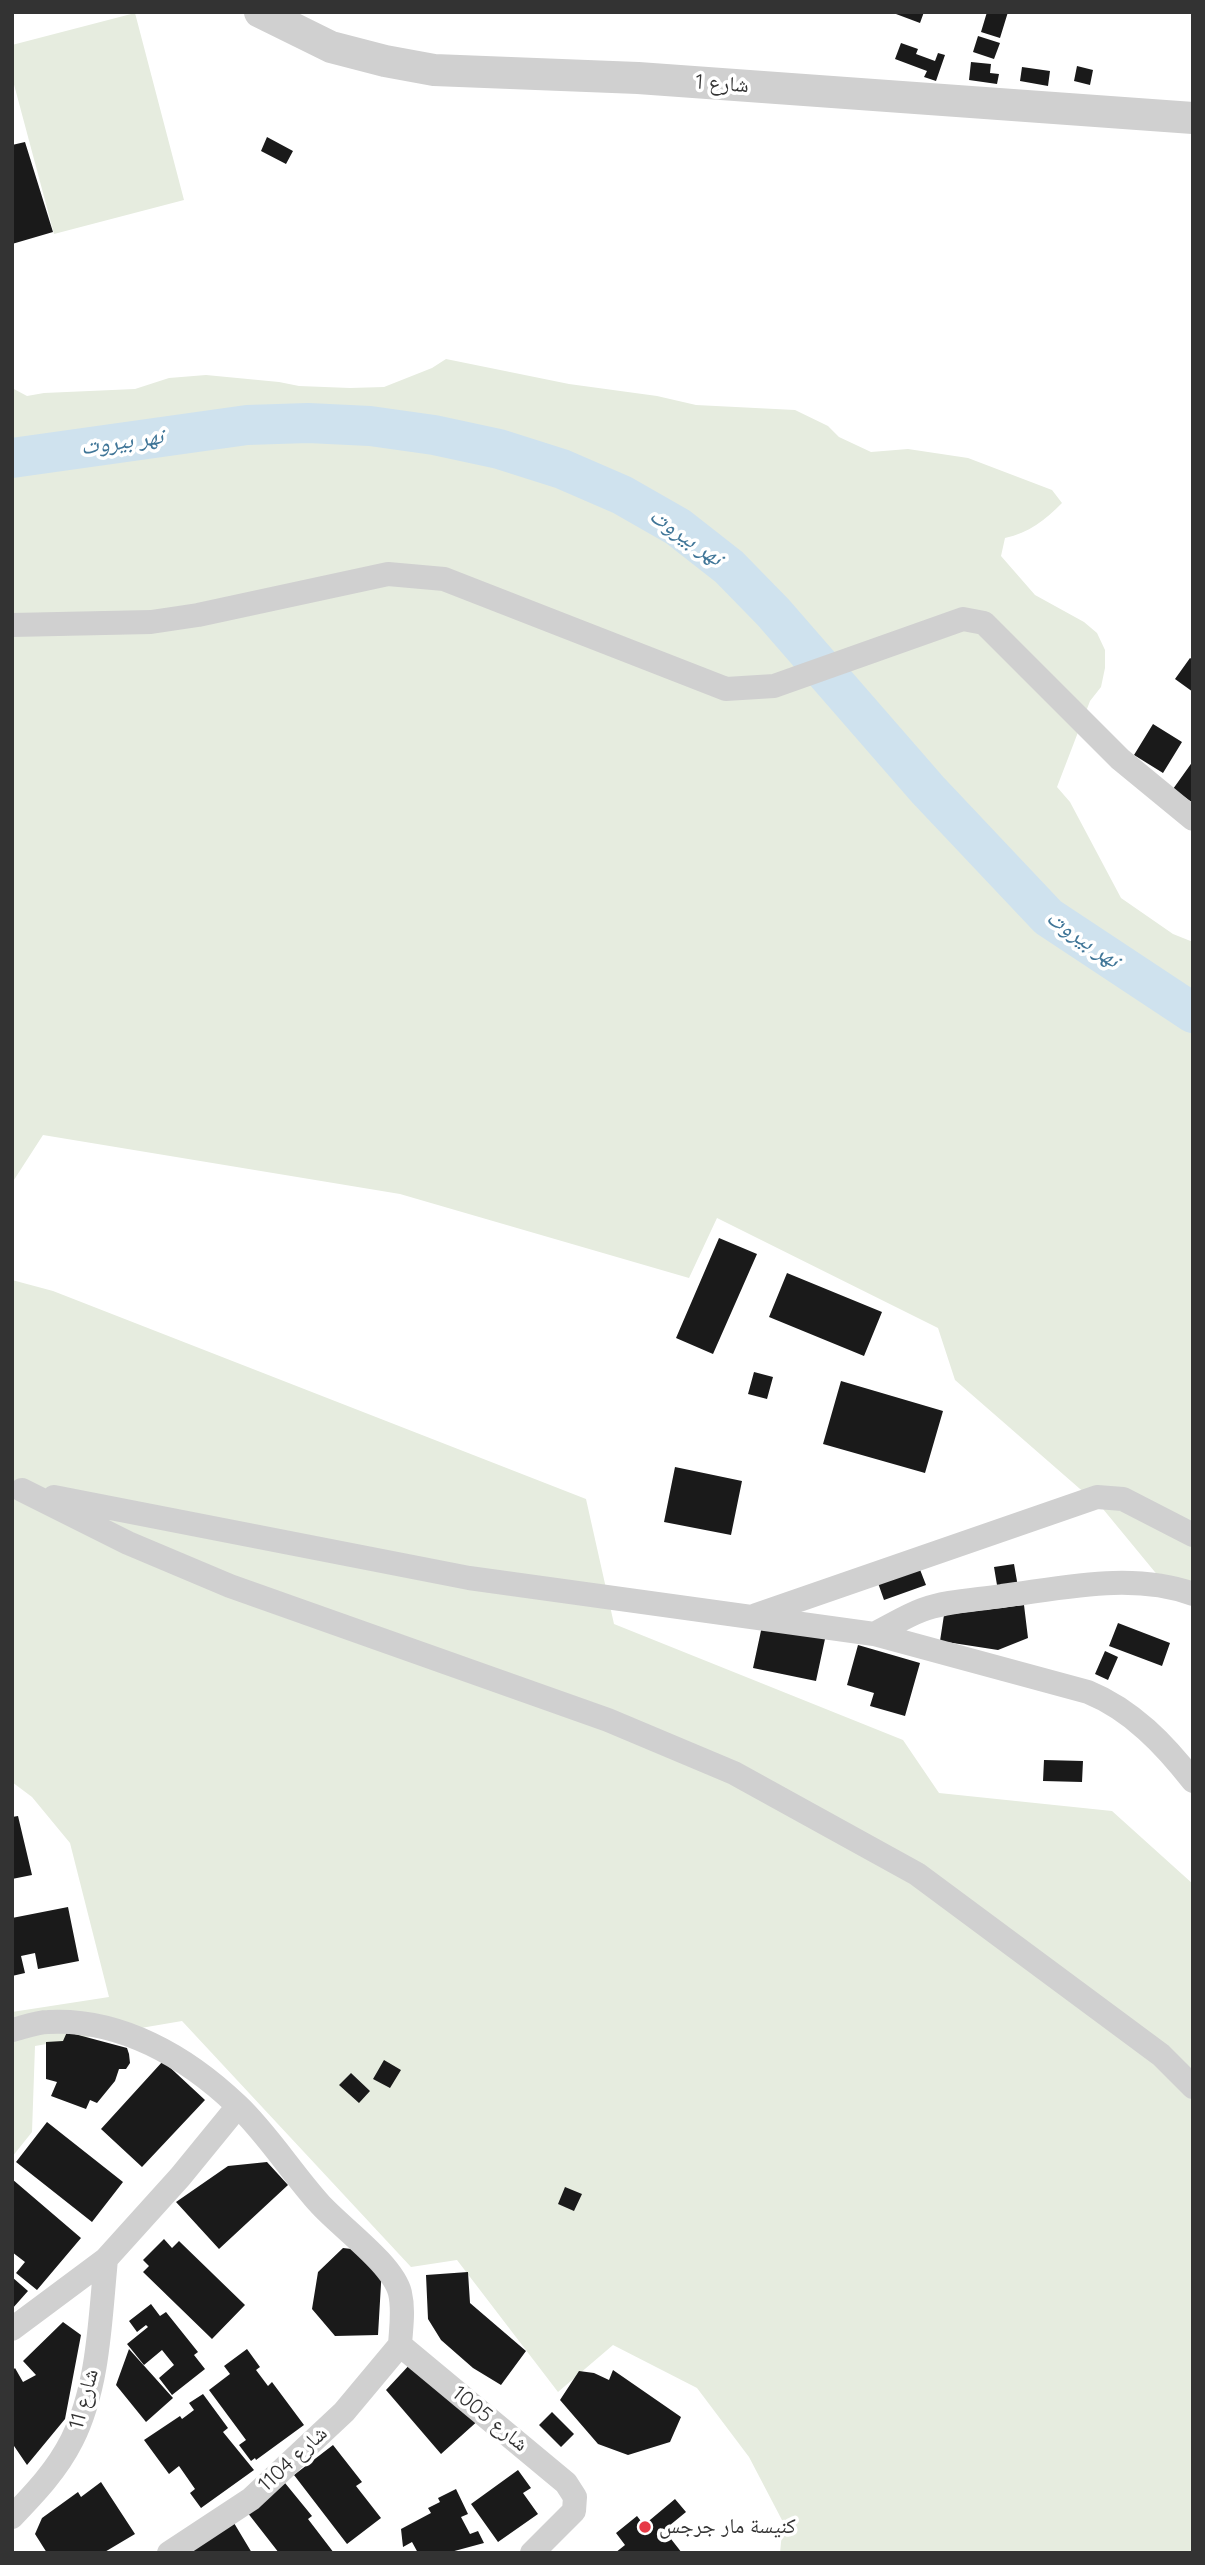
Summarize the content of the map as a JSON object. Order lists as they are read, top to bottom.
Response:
{
  "streets": {
    "street": [
      "شارع 1",
      "شارع 11",
      "شارع 1005",
      "شارع 1104"
    ]
  },
  "crossings": [
    ["شارع 1005", "شارع 1104"]
  ],
  "water": ["نهر بيروت"],
  "places": ["كنيسة مار جرجس"]
}
